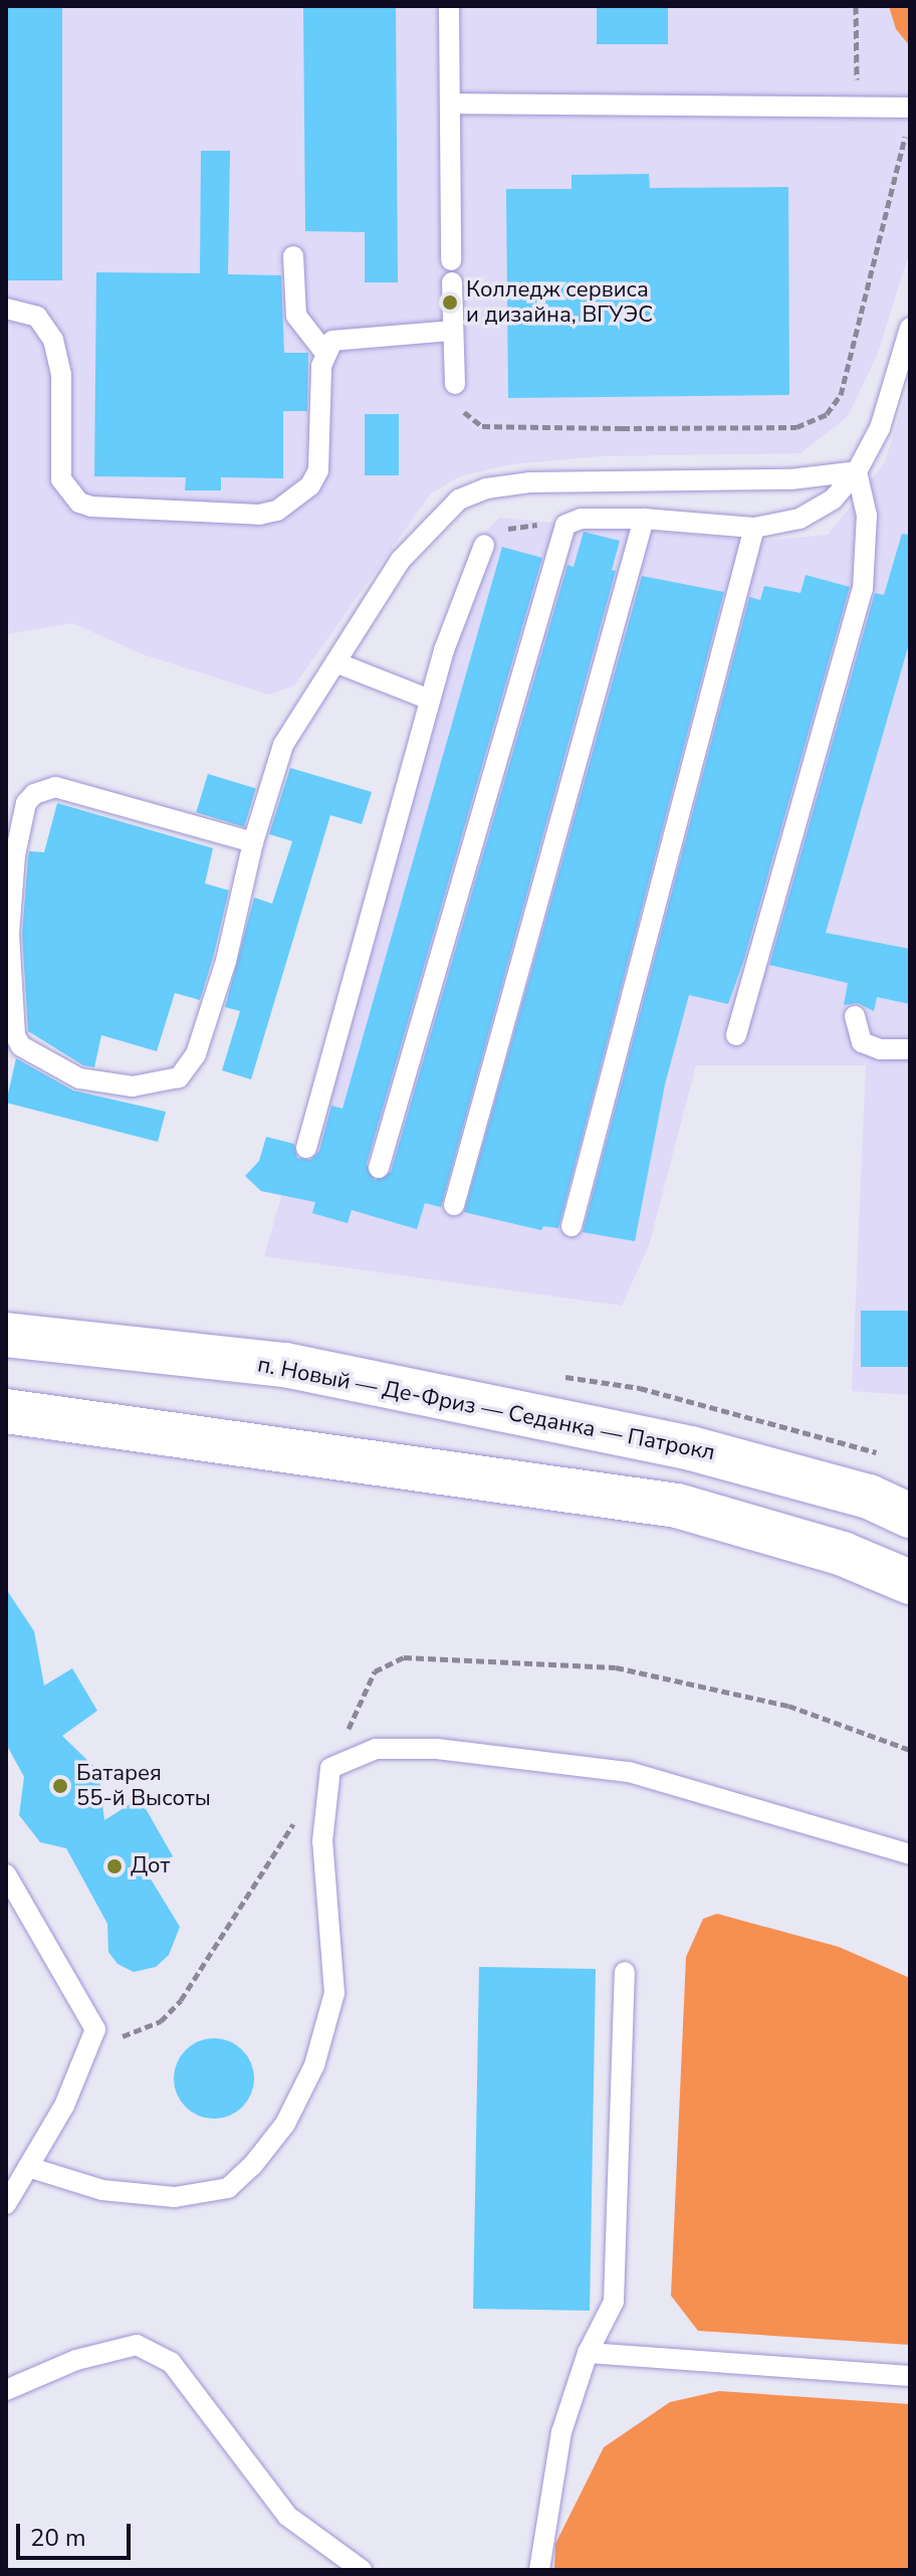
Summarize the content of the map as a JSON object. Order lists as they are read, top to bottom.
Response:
{
  "streets": {
    "highway": ["п. Новый — Де-Фриз — Седанка — Патрокл"]
  },
  "places": ["Колледж сервиса и дизайна, ВГУЭС", "Батарея 55-й Высоты", "Дот"],
  "scale_bar": "20 m"
}
